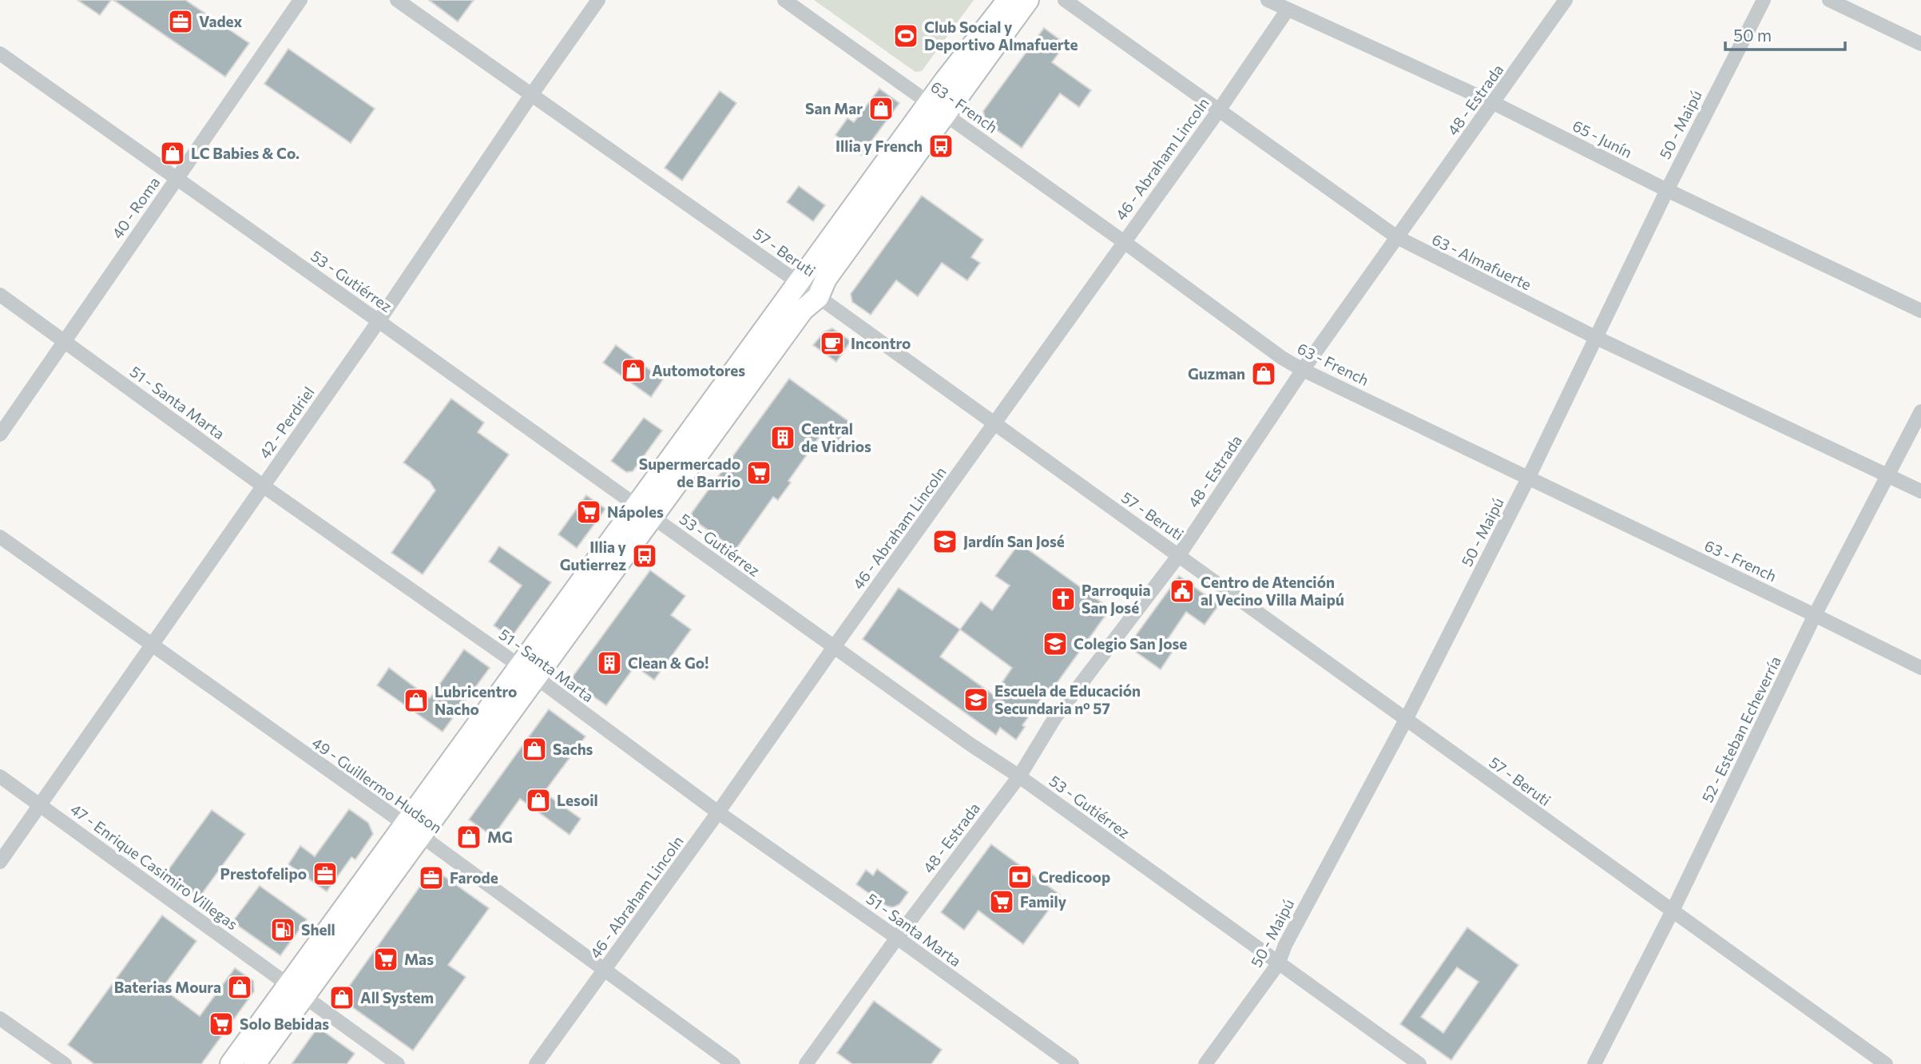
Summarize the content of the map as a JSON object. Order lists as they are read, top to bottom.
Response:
{
  "streets": {
    "street": [
      "48 - Estrada",
      "63 - French",
      "50 - Maipú",
      "65 - Junín",
      "46 - Abraham Lincoln",
      "40 - Roma",
      "57 - Beruti",
      "63 - Almafuerte",
      "53 - Gutiérrez",
      "51 - Santa Marta",
      "42 - Perdriel",
      "52 - Esteban Echeverría",
      "49 - Guillermo Hudson",
      "47 - Enrique Casimiro Villegas"
    ]
  },
  "crossings": [
    ["48 - Estrada", "63 - French"],
    ["48 - Estrada", "65 - Junín"],
    ["48 - Estrada", "57 - Beruti"],
    ["48 - Estrada", "63 - Almafuerte"],
    ["48 - Estrada", "53 - Gutiérrez"],
    ["48 - Estrada", "51 - Santa Marta"],
    ["63 - French", "50 - Maipú"],
    ["63 - French", "46 - Abraham Lincoln"],
    ["63 - French", "52 - Esteban Echeverría"],
    ["50 - Maipú", "65 - Junín"],
    ["50 - Maipú", "57 - Beruti"],
    ["50 - Maipú", "63 - Almafuerte"],
    ["50 - Maipú", "53 - Gutiérrez"],
    ["65 - Junín", "46 - Abraham Lincoln"],
    ["46 - Abraham Lincoln", "57 - Beruti"],
    ["46 - Abraham Lincoln", "63 - Almafuerte"],
    ["46 - Abraham Lincoln", "53 - Gutiérrez"],
    ["46 - Abraham Lincoln", "51 - Santa Marta"],
    ["46 - Abraham Lincoln", "49 - Guillermo Hudson"],
    ["40 - Roma", "53 - Gutiérrez"],
    ["40 - Roma", "51 - Santa Marta"],
    ["57 - Beruti", "42 - Perdriel"],
    ["57 - Beruti", "52 - Esteban Echeverría"],
    ["63 - Almafuerte", "52 - Esteban Echeverría"],
    ["53 - Gutiérrez", "42 - Perdriel"],
    ["51 - Santa Marta", "42 - Perdriel"],
    ["42 - Perdriel", "49 - Guillermo Hudson"],
    ["42 - Perdriel", "47 - Enrique Casimiro Villegas"]
  ],
  "places": {
    "office": ["Vadex", "Prestofelipo", "Farode"],
    "sports": ["Club Social y Deportivo Almafuerte"],
    "shop": [
      "San Mar",
      "LC Babies & Co.",
      "Automotores",
      "Guzman",
      "Lubricentro Nacho",
      "Sachs",
      "Lesoil",
      "MG",
      "Baterias Moura",
      "All System"
    ],
    "bus stop": ["Illia y French", "Illia y Gutierrez"],
    "cafe": ["Incontro"],
    "building": ["Central de Vidrios", "Clean & Go!"],
    "supermarket": [
      "Supermercado de Barrio",
      "Nápoles",
      "Family",
      "Mas",
      "Solo Bebidas"
    ],
    "school or university": ["Jardín San José", "Colegio San Jose", "Escuela de Educación Secundaria nº 57"],
    "public building": ["Centro de Atención al Vecino Villa Maipú"],
    "church": ["Parroquia San José"],
    "bank": ["Credicoop"],
    "fuel station": ["Shell"]
  },
  "scale_bar": "50 m"
}
